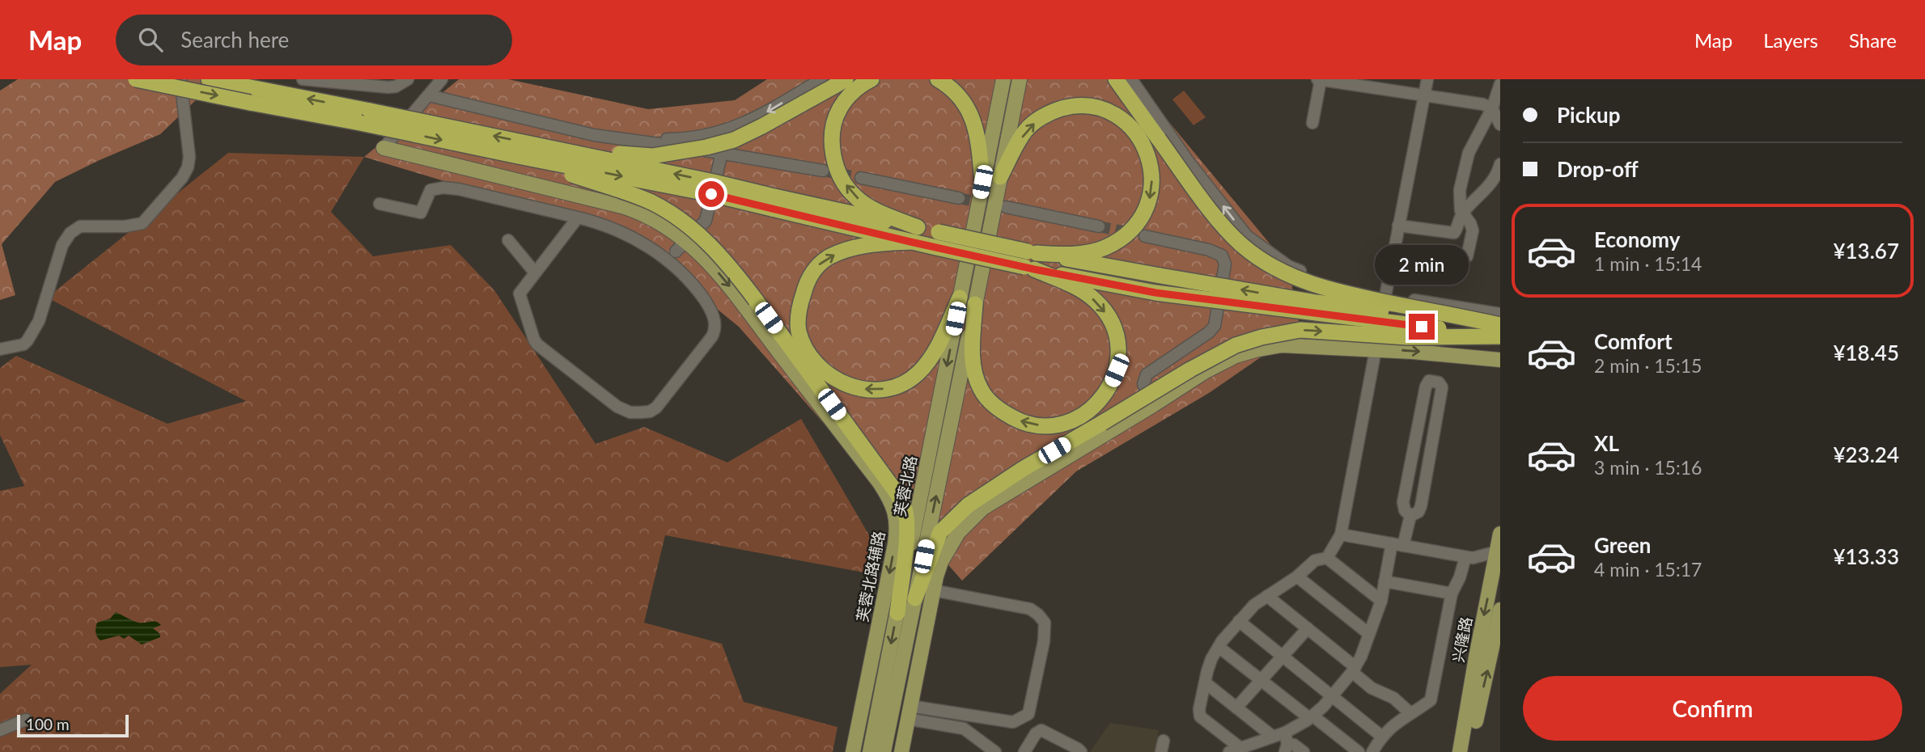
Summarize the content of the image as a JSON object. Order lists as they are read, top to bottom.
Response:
{
  "streets": {
    "main road": ["芙蓉北路", "芙蓉北路辅路", "兴隆路"]
  },
  "one_way": ["芙蓉北路辅路"],
  "scale_bar": "100 m",
  "page": {
    "header": "Map",
    "search": "Search here",
    "nav": ["Map", "Layers", "Share"],
    "banner": ["Pickup", "Drop-off"],
    "list": [
      {
        "name": "Economy",
        "note": "1 min · 15:14",
        "value": "¥13.67"
      },
      {
        "name": "Comfort",
        "note": "2 min · 15:15",
        "value": "¥18.45"
      },
      {
        "name": "XL",
        "note": "3 min · 15:16",
        "value": "¥23.24"
      },
      {
        "name": "Green",
        "note": "4 min · 15:17",
        "value": "¥13.33"
      }
    ],
    "bubble": "2 min",
    "buttons": "Confirm",
    "scale": "100 m"
  }
}
